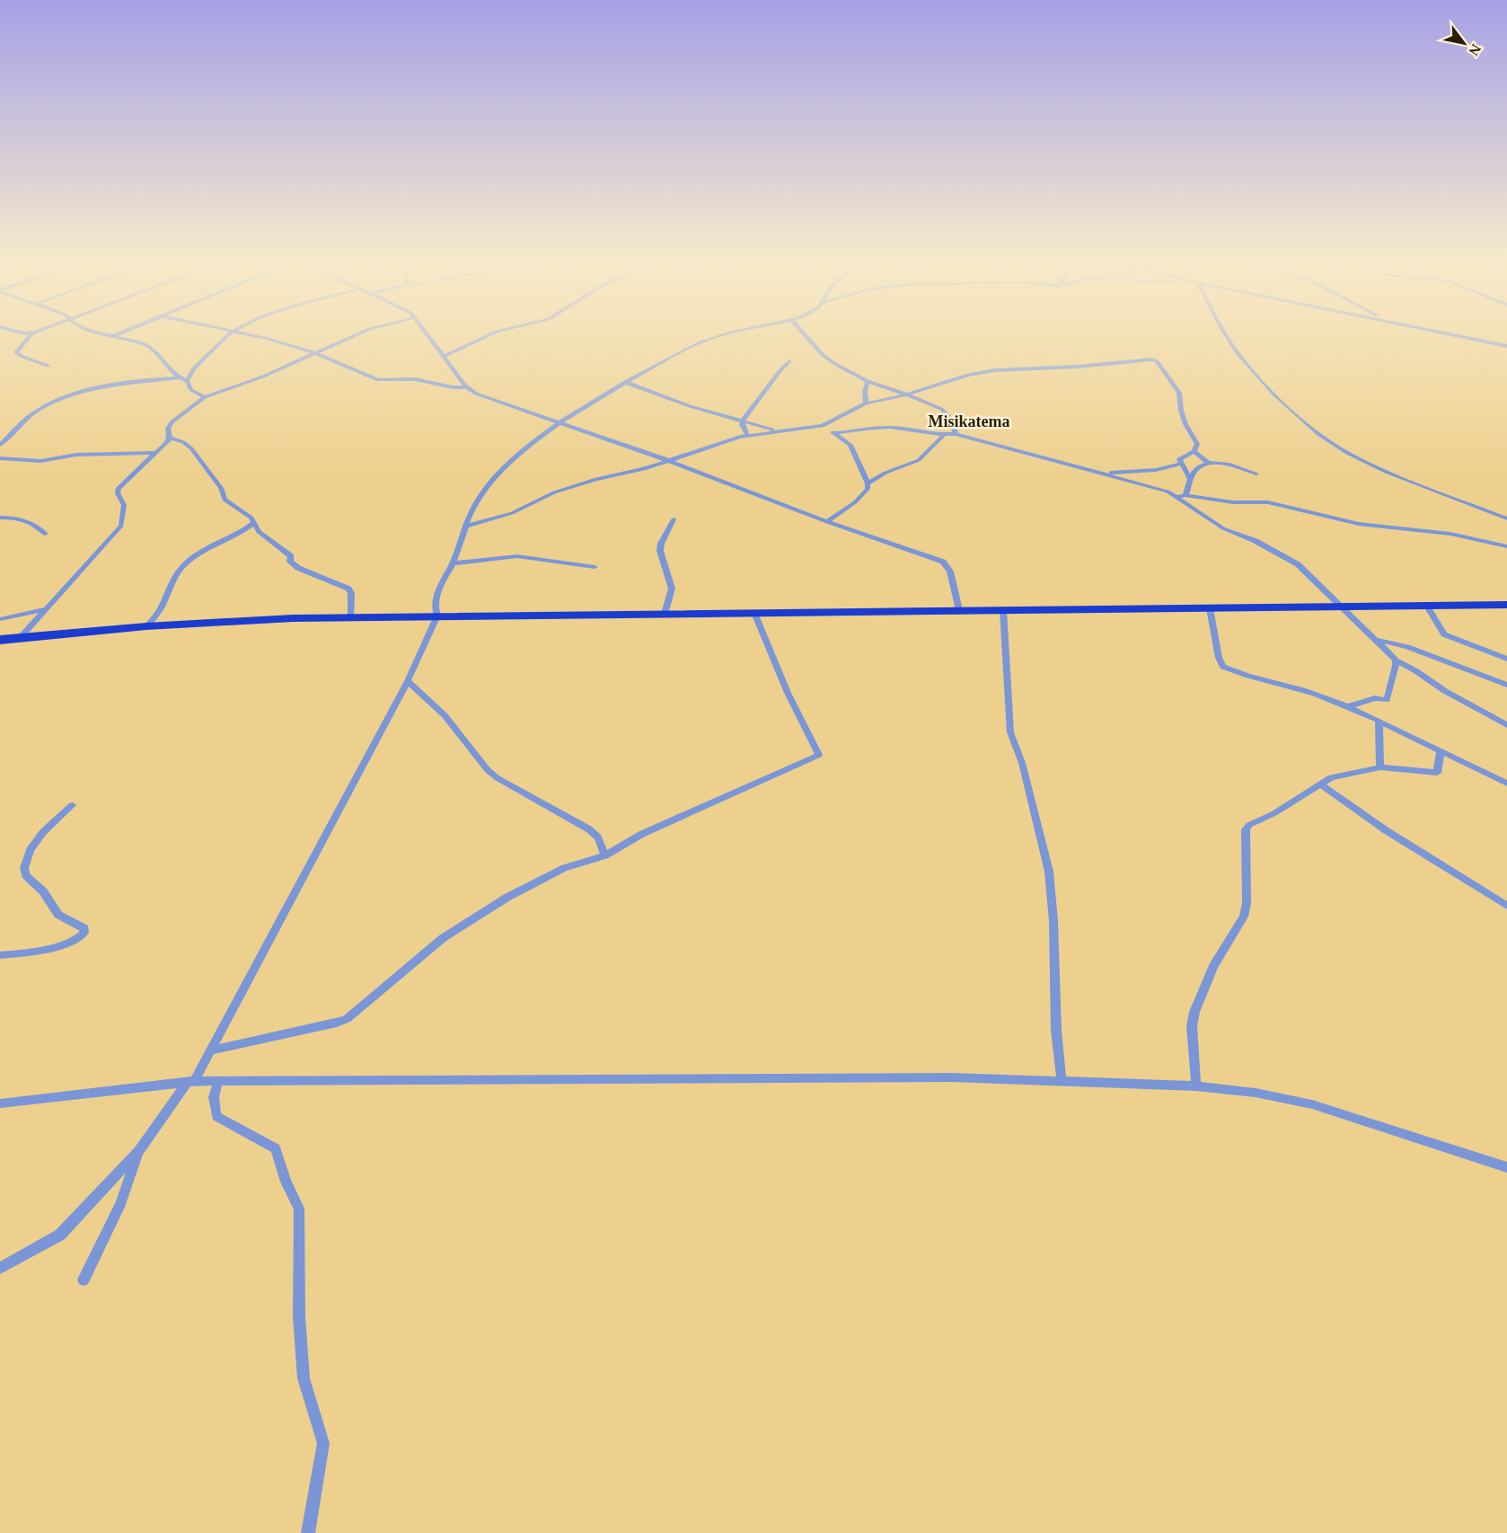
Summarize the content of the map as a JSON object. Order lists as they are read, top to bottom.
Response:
{
  "districts": ["Misikatema"],
  "north": "bottom right"
}
